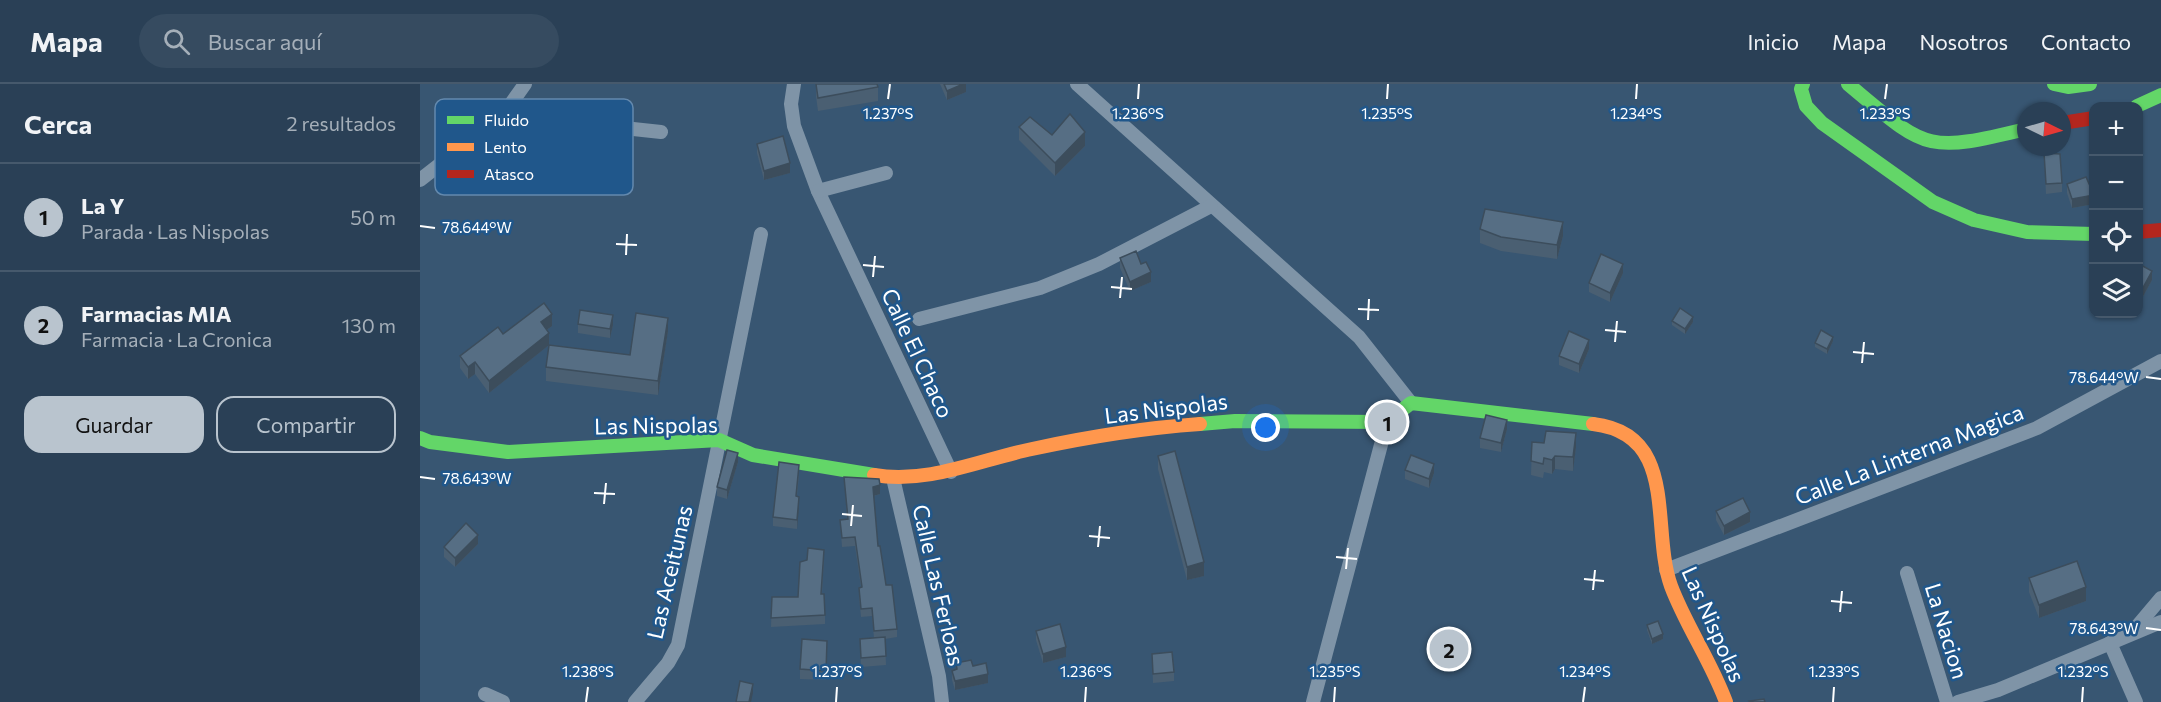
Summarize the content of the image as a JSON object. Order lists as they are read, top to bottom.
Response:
{
  "streets": {
    "street": [
      "Calle El Chaco",
      "Las Nispolas",
      "Calle La Linterna Magica",
      "Las Aceitunas",
      "Calle Las Ferloas",
      "La Nacion"
    ]
  },
  "crossings": [
    ["Calle El Chaco", "Las Nispolas"],
    ["Las Nispolas", "Calle La Linterna Magica"],
    ["Las Nispolas", "Las Aceitunas"],
    ["Las Nispolas", "Calle Las Ferloas"]
  ],
  "legend": ["Fluido", "Lento", "Atasco"],
  "north": "right",
  "page": {
    "header": "Mapa",
    "search": "Buscar aquí",
    "nav": [
      "Inicio",
      "Mapa",
      "Nosotros",
      "Contacto"
    ],
    "heading": ["Cerca", "2 resultados"],
    "map_buttons": ["+", "−"],
    "list": [
      {
        "mark": "1",
        "name": "La Y",
        "note": "Parada · Las Nispolas",
        "value": "50 m"
      },
      {
        "mark": "2",
        "name": "Farmacias MIA",
        "note": "Farmacia · La Cronica",
        "value": "130 m"
      }
    ],
    "buttons": ["Guardar", "Compartir"],
    "pins": ["1", "2"]
  },
  "coordinates": [
    "1.237°S",
    "1.236°S",
    "1.235°S",
    "1.234°S",
    "1.233°S",
    "78.644°W",
    "78.643°W",
    "1.238°S",
    "1.232°S"
  ]
}
